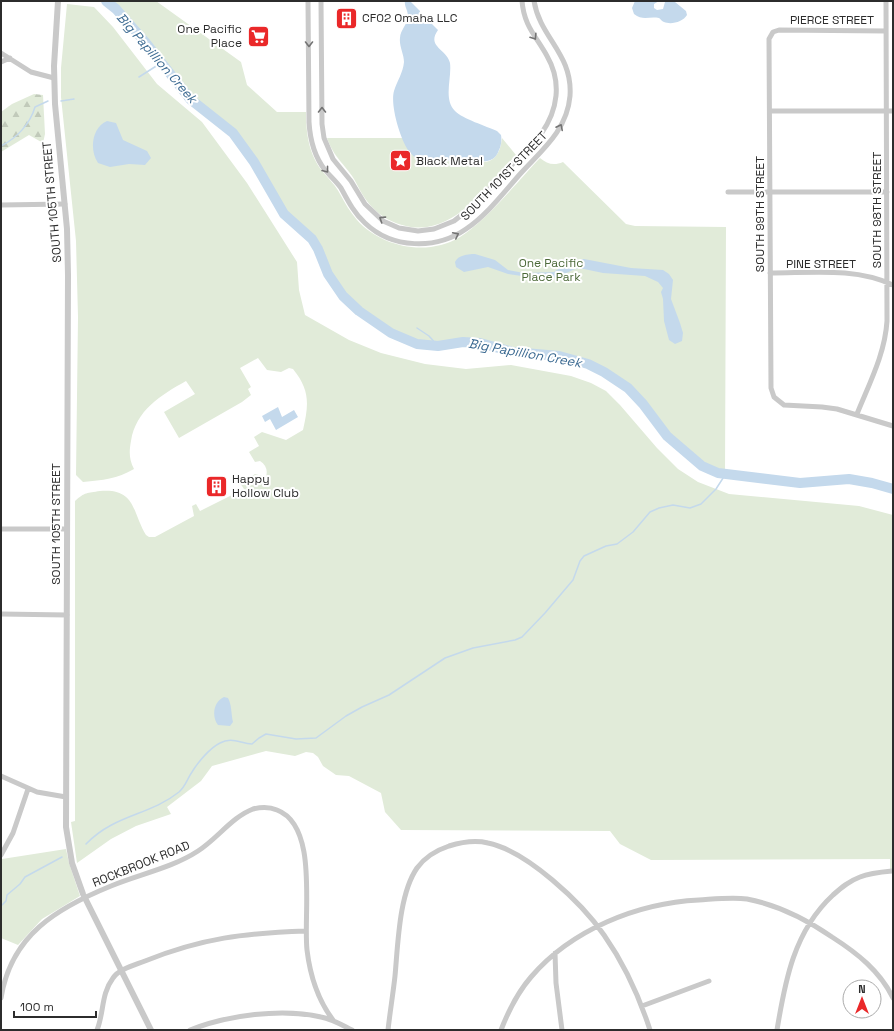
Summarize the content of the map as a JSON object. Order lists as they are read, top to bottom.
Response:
{
  "streets": {
    "street": [
      "PIERCE STREET",
      "SOUTH 101ST STREET",
      "SOUTH 105TH STREET",
      "SOUTH 98TH STREET",
      "SOUTH 99TH STREET",
      "PINE STREET",
      "ROCKBROOK ROAD"
    ]
  },
  "crossings": [
    ["PIERCE STREET", "SOUTH 98TH STREET"],
    ["PIERCE STREET", "SOUTH 99TH STREET"],
    ["SOUTH 105TH STREET", "ROCKBROOK ROAD"],
    ["SOUTH 98TH STREET", "SOUTH 99TH STREET"],
    ["SOUTH 98TH STREET", "PINE STREET"],
    ["SOUTH 99TH STREET", "PINE STREET"]
  ],
  "water": ["Big Papillion Creek"],
  "parks": ["One Pacific Place Park"],
  "places": {
    "building": ["CF02 Omaha LLC", "Happy Hollow Club"],
    "supermarket": ["One Pacific Place"],
    "place": ["Black Metal"]
  },
  "scale_bar": "100 m",
  "north": "top"
}
